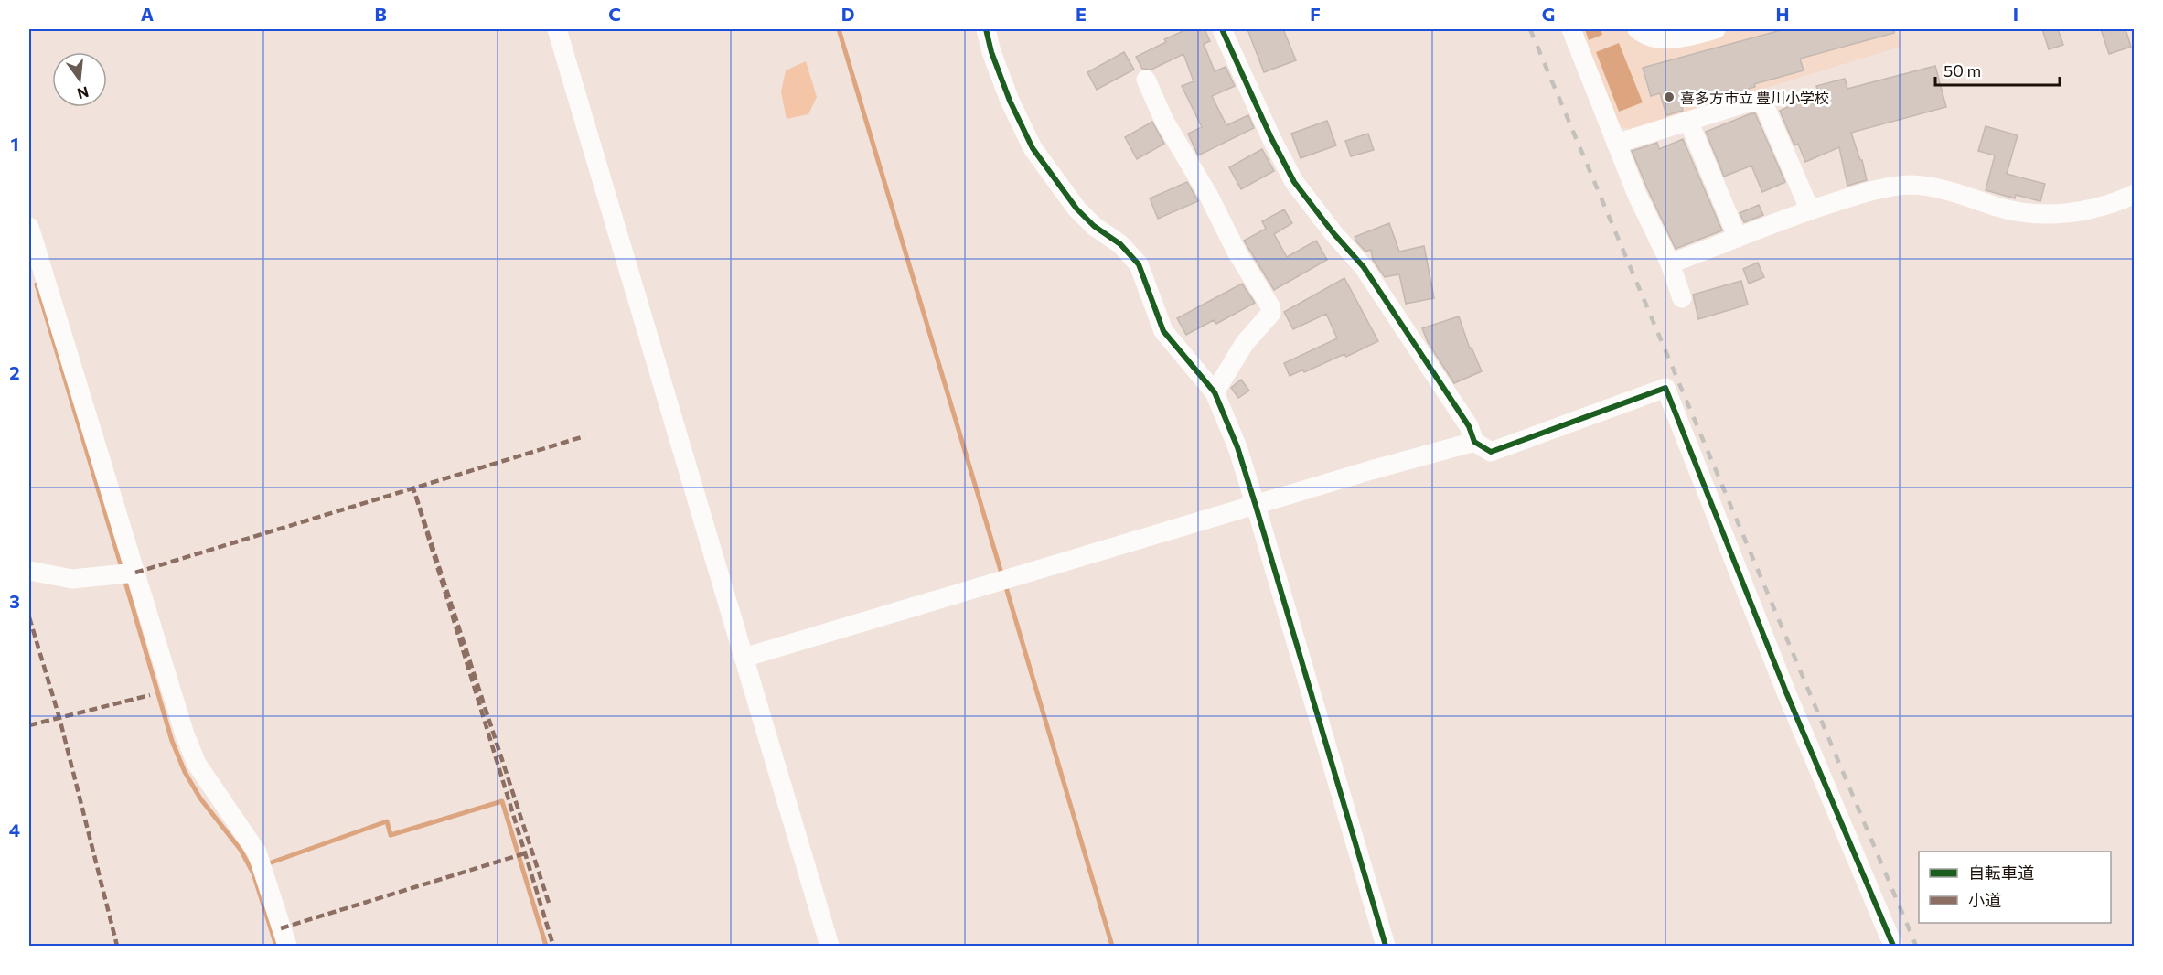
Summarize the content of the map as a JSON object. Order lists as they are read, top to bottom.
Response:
{
  "places": ["喜多方市立 豊川小学校"],
  "legend": ["自転車道", "小道"],
  "scale_bar": "50 m",
  "north": "bottom",
  "grid": {
    "columns": [
      "A",
      "B",
      "C",
      "D",
      "E",
      "F",
      "G",
      "H",
      "I"
    ],
    "rows": [
      "1",
      "2",
      "3",
      "4"
    ]
  }
}
